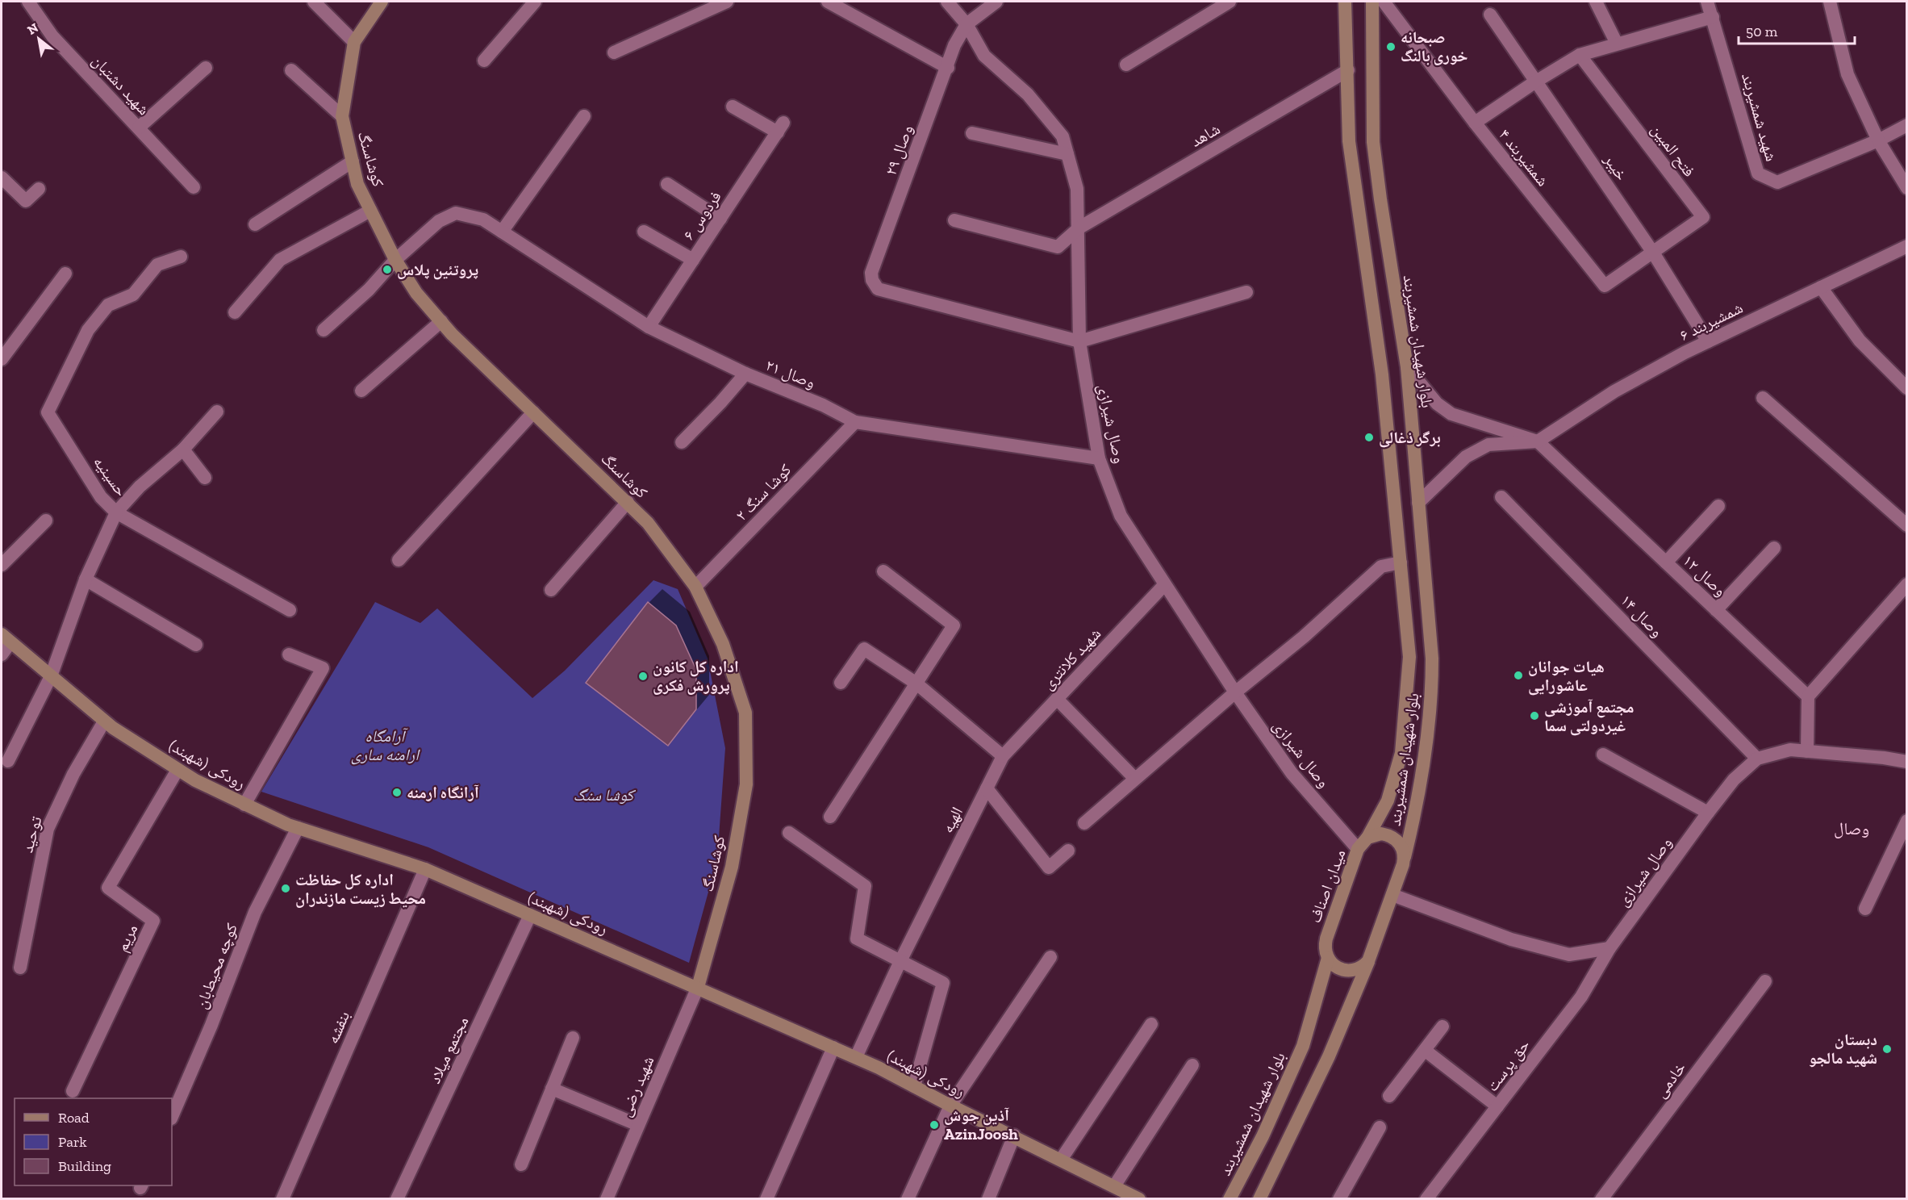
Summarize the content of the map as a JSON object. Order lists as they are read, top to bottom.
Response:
{
  "streets": {
    "main road": [
      "کوشاسنگ",
      "بلوار شهیدان شمشیربند",
      "رودکی (شهبند)",
      "میدان اصناف"
    ],
    "street": [
      "شهید دشتبان",
      "شهید شمشیربند",
      "شاهد",
      "وصال ۲۹",
      "فتح المبین",
      "شمشیربند ۴",
      "خیبر",
      "فردوس ۶",
      "شمشیربند ۶",
      "وصال ۲۱",
      "وصال شیرازی",
      "حسینیه",
      "کوشا سنگ ۲",
      "وصال ۱۲",
      "وصال ۱۴",
      "شهید کلانتری",
      "الهیه",
      "توحید",
      "مریم",
      "کوچه محیط‌بان",
      "بنفشه",
      "مجتمع میلاد",
      "حق پرست",
      "خادمی",
      "شهید رضی"
    ]
  },
  "crossings": [
    ["شاهد", "بلوار شهیدان شمشیربند"],
    ["شاهد", "وصال شیرازی"],
    ["وصال ۲۹", "وصال شیرازی"],
    ["فتح المبین", "شمشیربند ۴"],
    ["فتح المبین", "خیبر"],
    ["شمشیربند ۴", "خیبر"],
    ["کوشاسنگ", "وصال ۲۱"],
    ["کوشاسنگ", "کوشا سنگ ۲"],
    ["کوشاسنگ", "رودکی (شهبند)"],
    ["کوشاسنگ", "شهید رضی"],
    ["خیبر", "شمشیربند ۶"],
    ["فردوس ۶", "وصال ۲۱"],
    ["شمشیربند ۶", "بلوار شهیدان شمشیربند"],
    ["شمشیربند ۶", "وصال ۱۲"],
    ["بلوار شهیدان شمشیربند", "میدان اصناف"],
    ["وصال ۲۱", "وصال شیرازی"],
    ["وصال ۲۱", "کوشا سنگ ۲"],
    ["وصال شیرازی", "وصال ۱۴"],
    ["وصال شیرازی", "شهید کلانتری"],
    ["وصال شیرازی", "میدان اصناف"],
    ["وصال شیرازی", "حق پرست"],
    ["حسینیه", "رودکی (شهبند)"],
    ["شهید کلانتری", "الهیه"],
    ["رودکی (شهبند)", "الهیه"],
    ["رودکی (شهبند)", "توحید"],
    ["رودکی (شهبند)", "مریم"],
    ["رودکی (شهبند)", "کوچه محیط‌بان"],
    ["رودکی (شهبند)", "بنفشه"],
    ["رودکی (شهبند)", "مجتمع میلاد"],
    ["رودکی (شهبند)", "شهید رضی"]
  ],
  "districts": ["وصال"],
  "parks": ["آرامگاه ارامنه ساری", "کوشا سنگ"],
  "places": [
    "صبحانه خوری بالنگ",
    "پروتئین پلاس",
    "برگر ذغالی",
    "هیات جوانان عاشورایی",
    "اداره کل کانون پرورش فکری",
    "مجتمع آموزشی غیردولتی سما",
    "آرانگاه ارمنه",
    "اداره کل حفاظت محیط زیست مازندران",
    "دبستان شهید مالجو",
    "آذین جوش AzinJoosh"
  ],
  "legend": ["Road", "Park", "Building"],
  "scale_bar": "50 m",
  "north": "top left"
}
